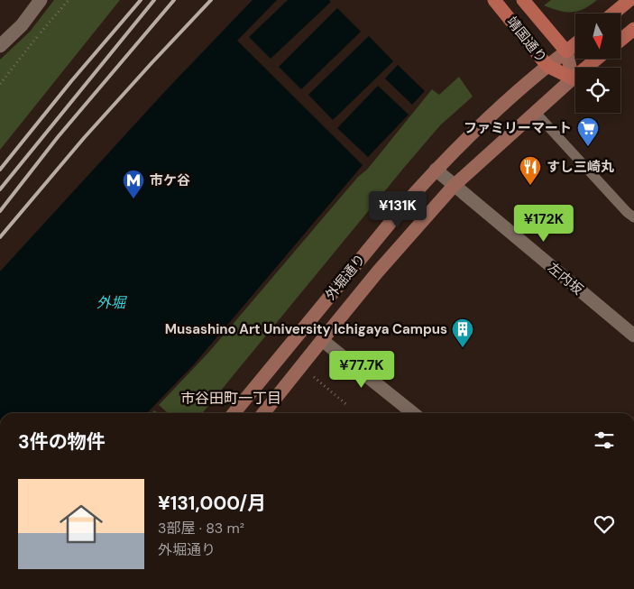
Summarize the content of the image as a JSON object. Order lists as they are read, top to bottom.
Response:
{
  "streets": {
    "main road": ["靖国通り", "外堀通り"],
    "street": ["左内坂"]
  },
  "crossings": [
    ["靖国通り", "外堀通り"],
    ["外堀通り", "左内坂"]
  ],
  "districts": ["市谷田町一丁目"],
  "water": ["外堀"],
  "places": {
    "supermarket": ["ファミリーマート"],
    "restaurant": ["すし三崎丸"],
    "metro station": ["市ケ谷"],
    "building": ["Musashino Art University Ichigaya Campus"]
  },
  "north": "bottom",
  "page": {
    "price": ["¥131K", "¥172K", "¥77.7K"],
    "heading": "3件の物件",
    "list": [
      {
        "name": "¥131,000/月",
        "note": "3部屋 · 83 m² · 外堀通り"
      }
    ]
  }
}
